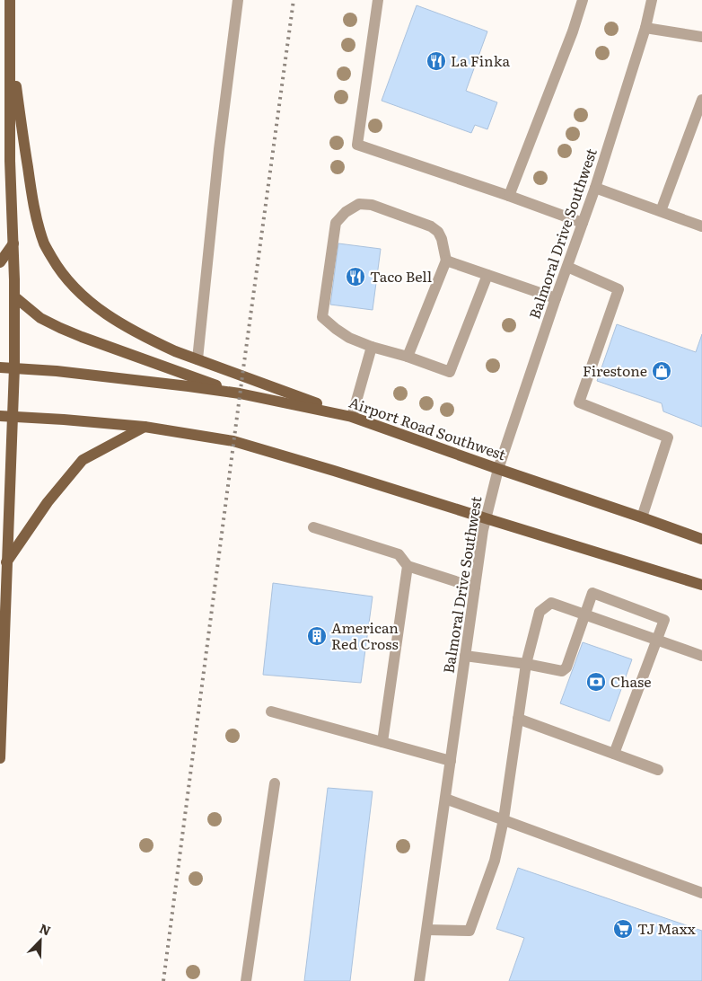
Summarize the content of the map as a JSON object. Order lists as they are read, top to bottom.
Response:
{
  "streets": {
    "main road": ["Airport Road Southwest"],
    "street": ["Balmoral Drive Southwest"]
  },
  "crossings": [
    ["Balmoral Drive Southwest", "Airport Road Southwest"]
  ],
  "places": {
    "restaurant": ["La Finka", "Taco Bell"],
    "shop": ["Firestone"],
    "building": ["American Red Cross"],
    "bank": ["Chase"],
    "supermarket": ["TJ Maxx"]
  },
  "north": "top right"
}
